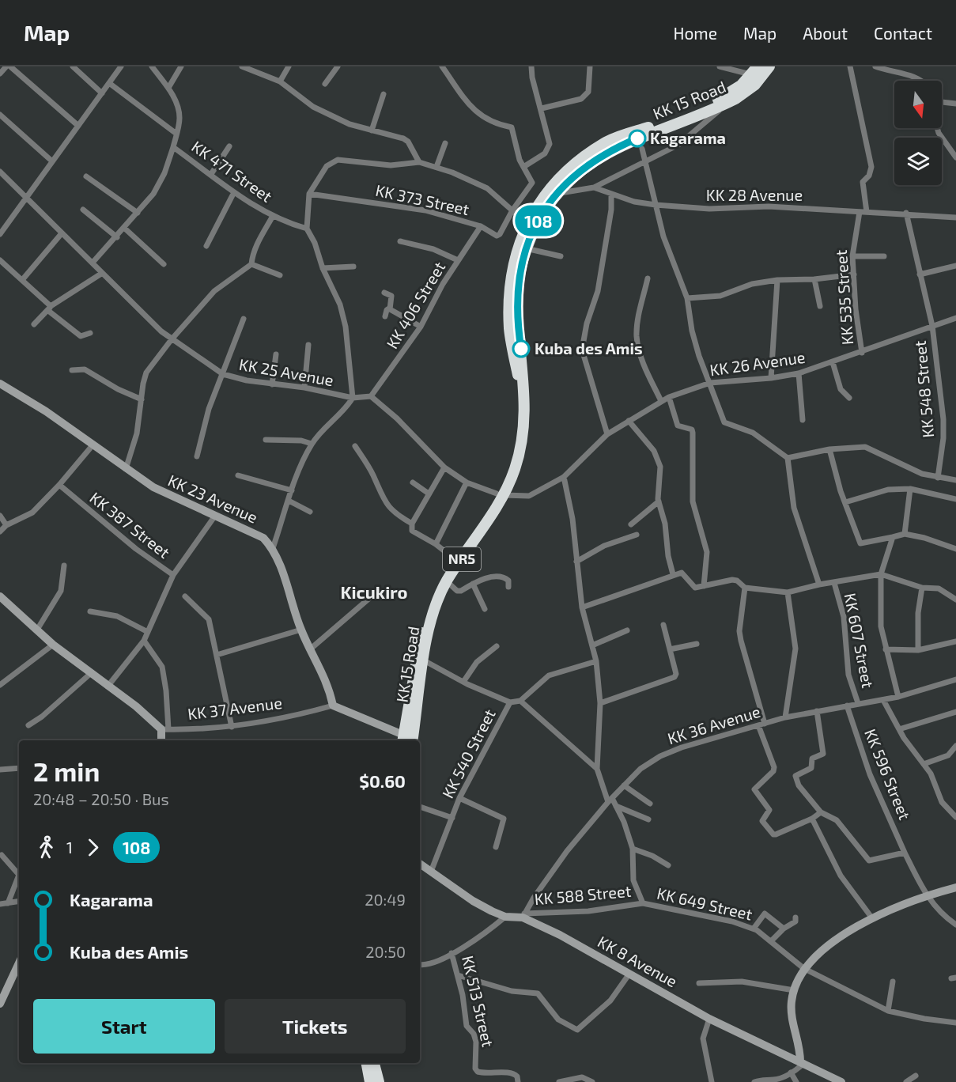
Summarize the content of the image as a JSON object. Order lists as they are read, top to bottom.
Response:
{
  "streets": {
    "highway": ["KK 15 Road", "NR5"],
    "main road": ["KK 23 Avenue", "KK 8 Avenue"],
    "street": [
      "KK 471 Street",
      "KK 28 Avenue",
      "KK 373 Street",
      "KK 535 Street",
      "KK 406 Street",
      "KK 26 Avenue",
      "KK 25 Avenue",
      "KK 548 Street",
      "KK 387 Street",
      "KK 607 Street",
      "KK 37 Avenue",
      "KK 36 Avenue",
      "KK 540 Street",
      "KK 596 Street",
      "KK 588 Street",
      "KK 649 Street",
      "KK 513 Street"
    ]
  },
  "crossings": [
    ["KK 15 Road", "KK 26 Avenue"],
    ["KK 28 Avenue", "KK 535 Street"],
    ["KK 28 Avenue", "KK 548 Street"],
    ["KK 373 Street", "KK 406 Street"],
    ["KK 535 Street", "KK 26 Avenue"],
    ["KK 406 Street", "KK 25 Avenue"],
    ["KK 26 Avenue", "KK 548 Street"],
    ["KK 23 Avenue", "KK 387 Street"],
    ["KK 607 Street", "KK 36 Avenue"],
    ["KK 36 Avenue", "KK 596 Street"],
    ["KK 36 Avenue", "KK 588 Street"],
    ["KK 36 Avenue", "KK 649 Street"],
    ["KK 36 Avenue", "KK 8 Avenue"],
    ["KK 540 Street", "KK 8 Avenue"],
    ["KK 588 Street", "KK 649 Street"],
    ["KK 588 Street", "KK 8 Avenue"],
    ["KK 8 Avenue", "KK 513 Street"]
  ],
  "districts": ["Kicukiro"],
  "places": ["Kagarama", "Kuba des Amis"],
  "lines": ["bus line 108"],
  "north": "bottom",
  "page": {
    "header": "Map",
    "nav": [
      "Home",
      "Map",
      "About",
      "Contact"
    ],
    "on_map": "108",
    "heading": ["2 min", "20:48 – 20:50 · Bus", "$0.60"],
    "legs": ["1", "108"],
    "list": [
      {
        "name": "Kagarama",
        "value": "20:49"
      },
      {
        "name": "Kuba des Amis",
        "value": "20:50"
      }
    ],
    "buttons": ["Start", "Tickets"]
  }
}
